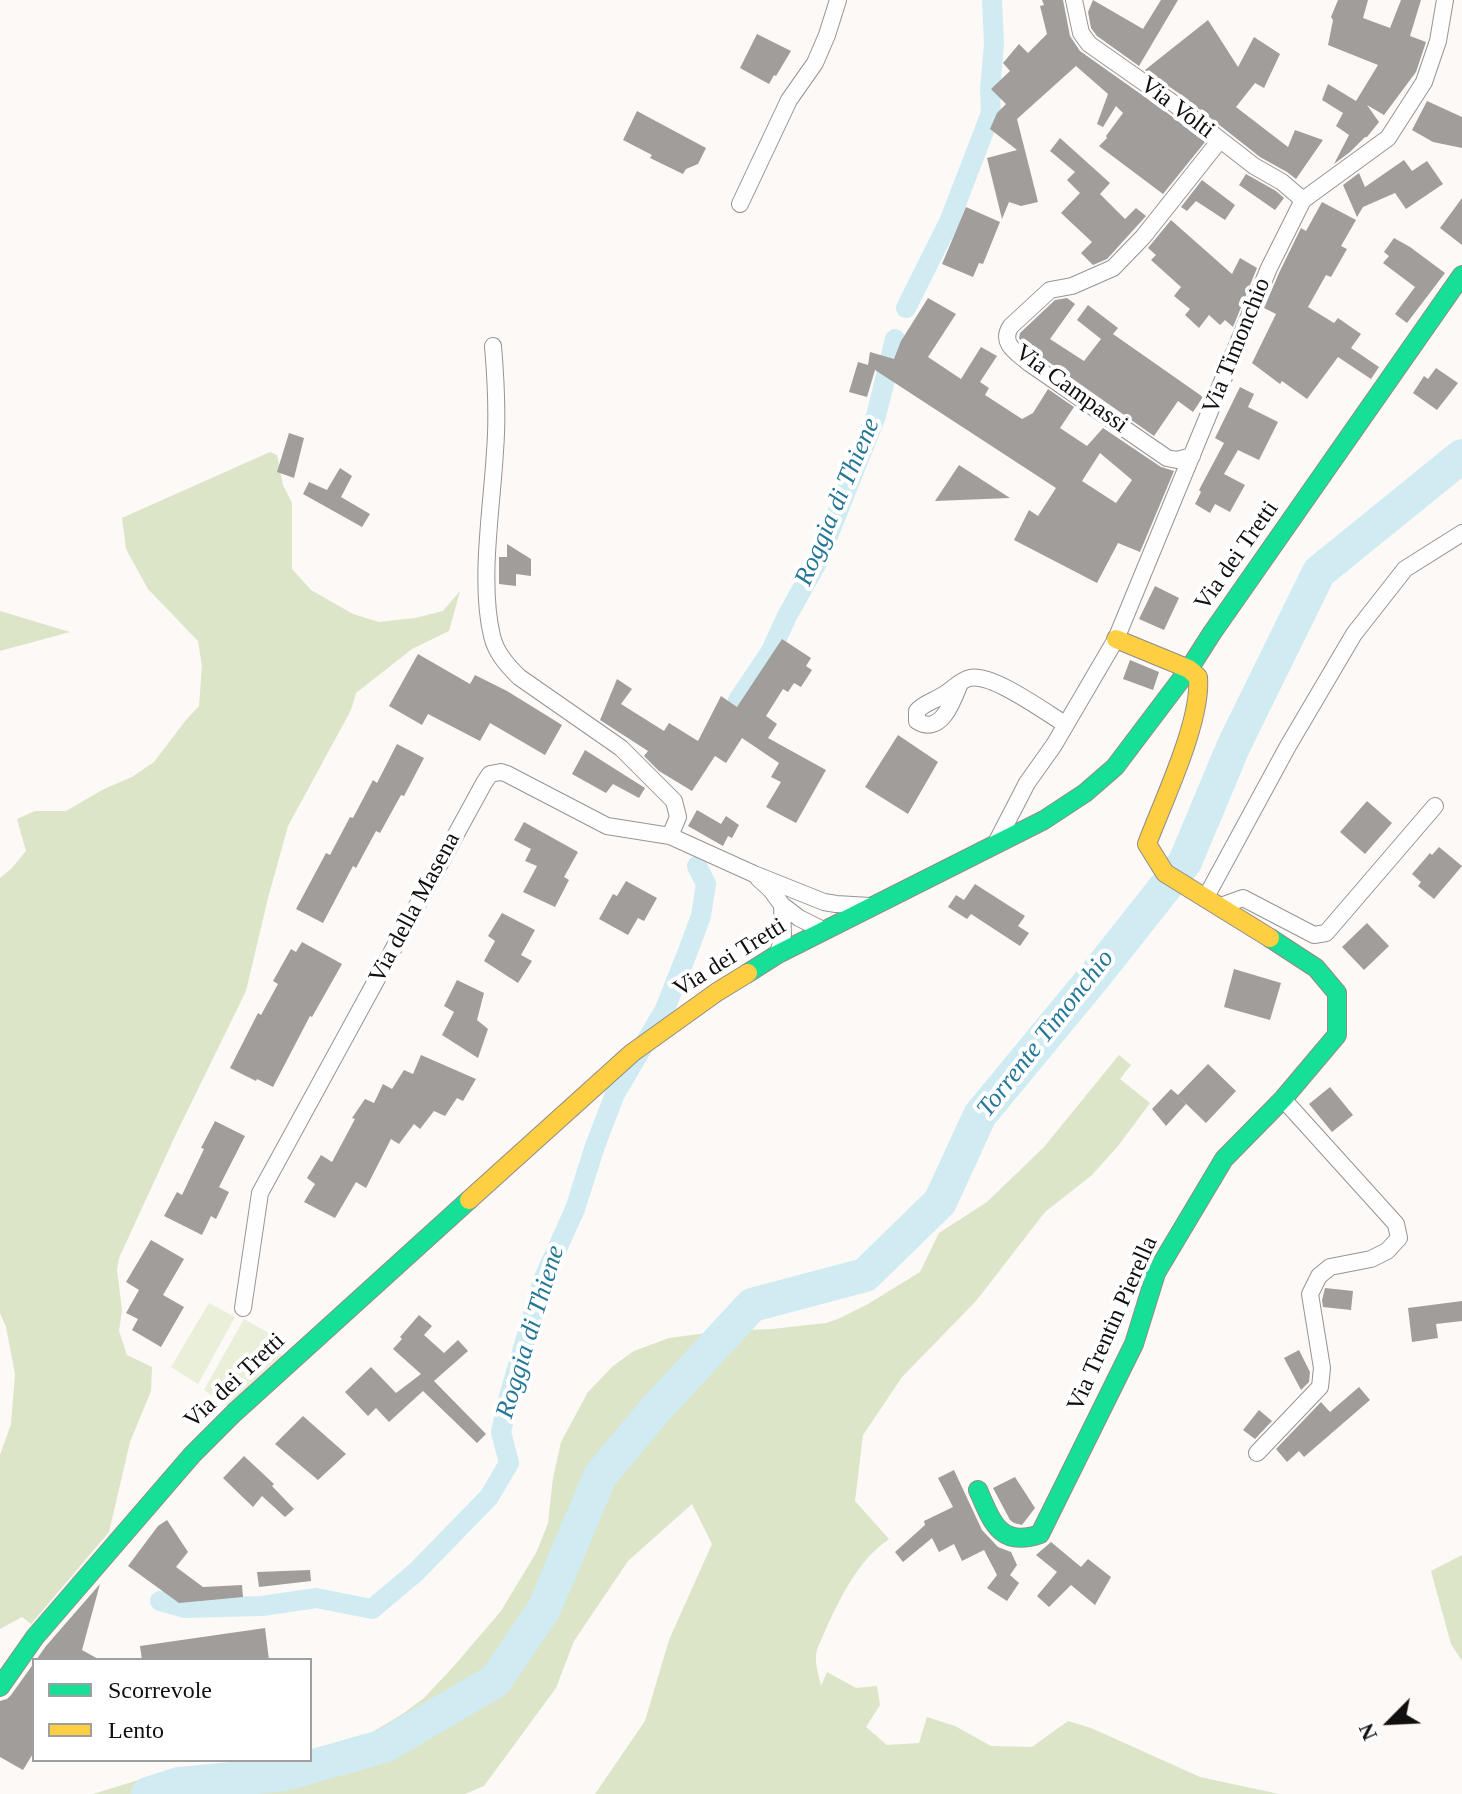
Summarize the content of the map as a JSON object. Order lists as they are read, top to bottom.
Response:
{
  "streets": {
    "street": [
      "Via Volti",
      "Via Timonchio",
      "Via Campassi",
      "Via dei Tretti",
      "Via della Masena",
      "Via Trentin Pierella"
    ]
  },
  "crossings": [
    ["Via Volti", "Via Timonchio"],
    ["Via Volti", "Via Campassi"],
    ["Via Timonchio", "Via Campassi"],
    ["Via Timonchio", "Via dei Tretti"],
    ["Via dei Tretti", "Via della Masena"],
    ["Via dei Tretti", "Via Trentin Pierella"]
  ],
  "water": ["Roggia di Thiene", "Torrente Timonchio"],
  "legend": ["Scorrevole", "Lento"],
  "north": "bottom left"
}
